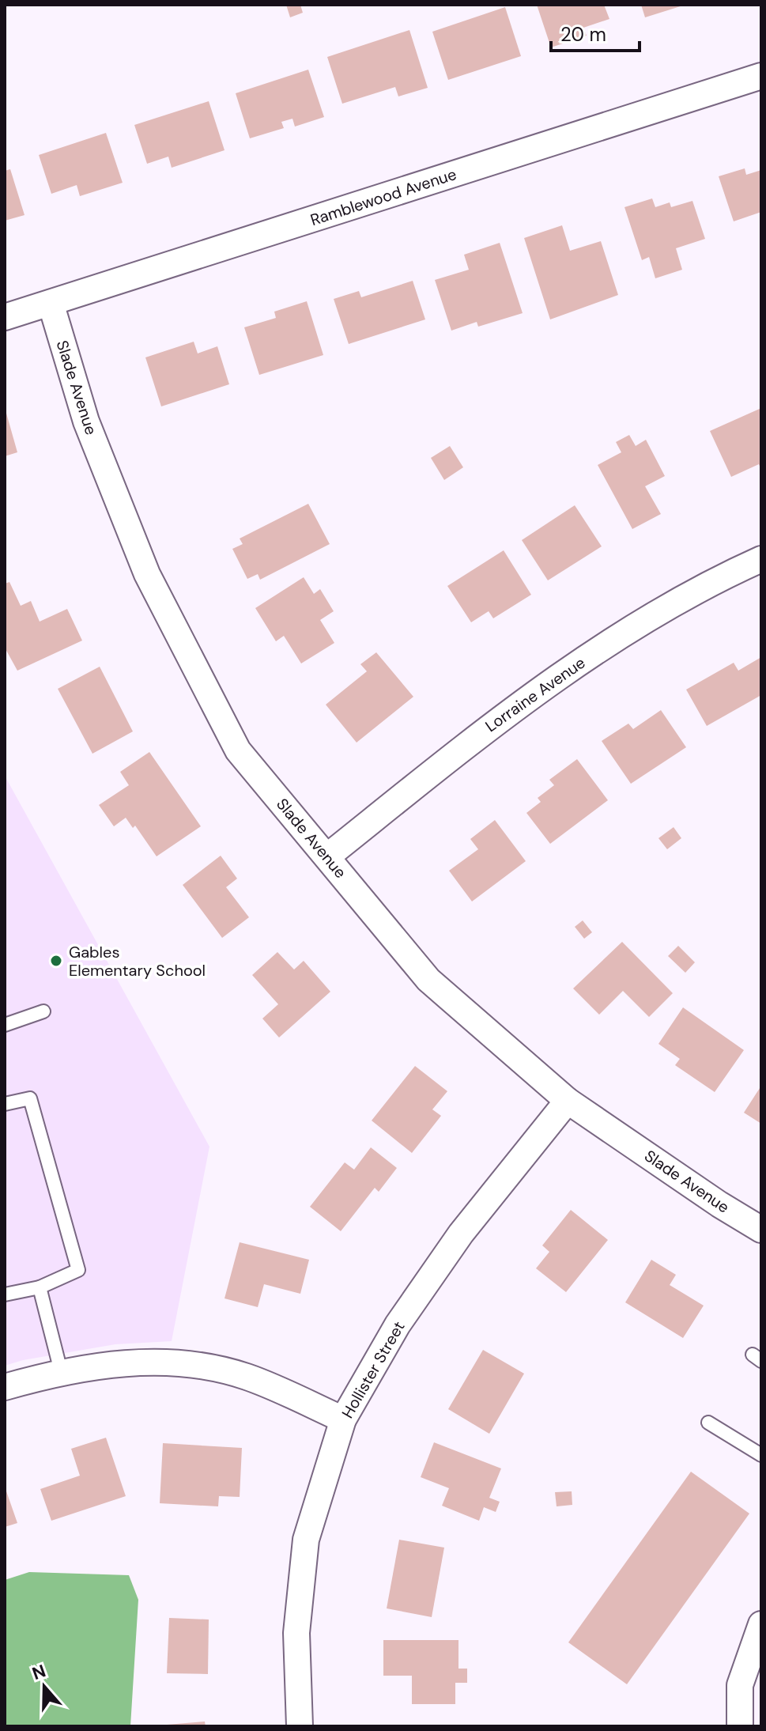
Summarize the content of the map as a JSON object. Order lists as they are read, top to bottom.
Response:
{
  "streets": {
    "street": [
      "Ramblewood Avenue",
      "Slade Avenue",
      "Lorraine Avenue",
      "Hollister Street"
    ]
  },
  "crossings": [
    ["Ramblewood Avenue", "Slade Avenue"],
    ["Slade Avenue", "Lorraine Avenue"],
    ["Slade Avenue", "Hollister Street"]
  ],
  "places": ["Gables Elementary School"],
  "scale_bar": "20 m",
  "north": "top"
}
